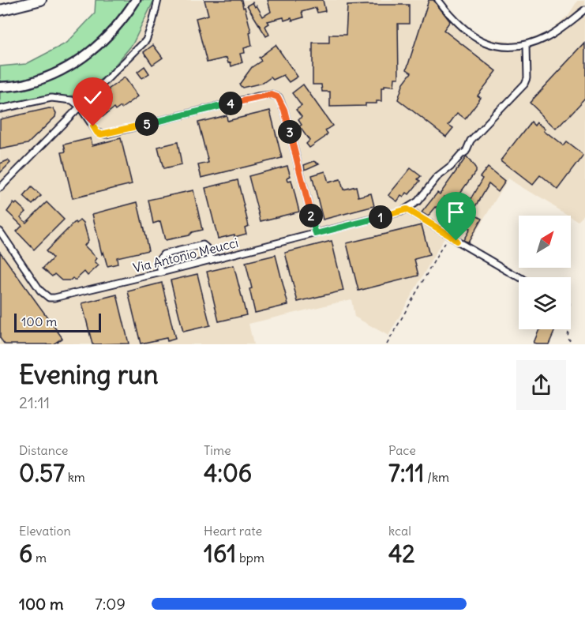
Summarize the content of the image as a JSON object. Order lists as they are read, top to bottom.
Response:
{
  "streets": {
    "street": ["Via Antonio Meucci"]
  },
  "scale_bar": "100 m",
  "north": "top right",
  "page": {
    "pins": [
      "4",
      "5",
      "3",
      "2",
      "1"
    ],
    "scale": "100 m",
    "heading": ["Evening run", "21:11"],
    "stats": [
      ["Distance", "0.57 km"],
      ["Time", "4:06"],
      ["Pace", "7:11 /km"],
      ["Elevation", "6 m"],
      ["Heart rate", "161 bpm"],
      ["kcal", "42"]
    ],
    "list": [
      {
        "name": "100 m",
        "note": "7:09"
      }
    ]
  }
}
